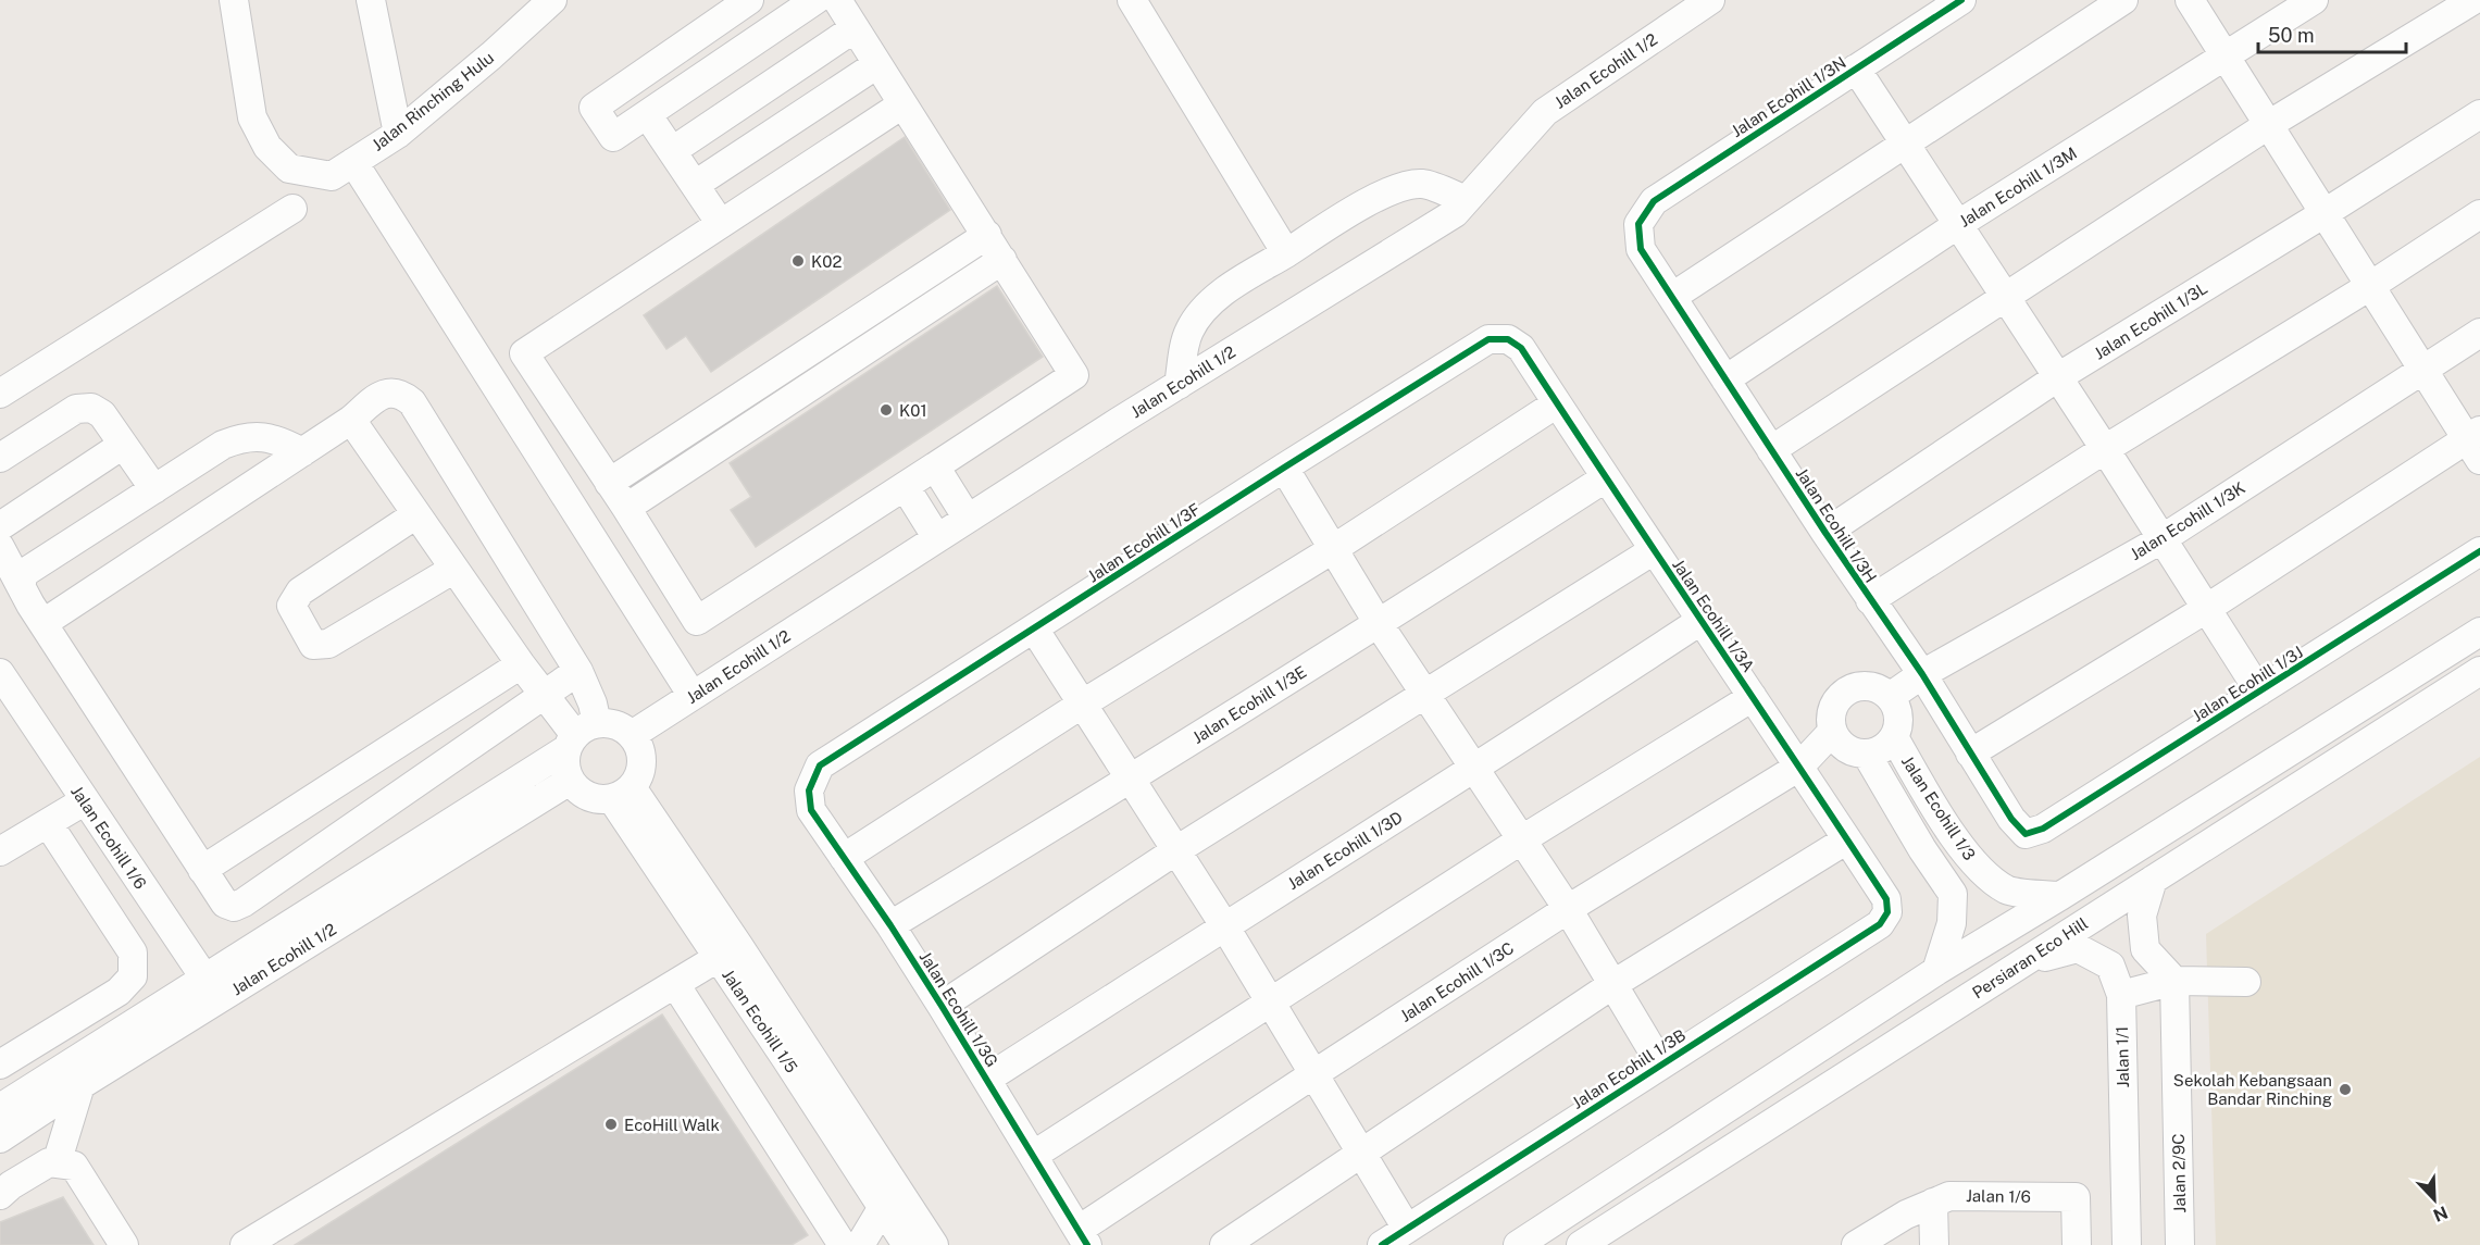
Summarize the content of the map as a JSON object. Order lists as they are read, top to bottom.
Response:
{
  "streets": {
    "street": [
      "Jalan Ecohill 1/2",
      "Jalan Ecohill 1/3N",
      "Jalan Rinching Hulu",
      "Jalan Ecohill 1/3M",
      "Jalan Ecohill 1/3L",
      "Jalan Ecohill 1/3K",
      "Jalan Ecohill 1/3H",
      "Jalan Ecohill 1/3F",
      "Jalan Ecohill 1/3A",
      "Jalan Ecohill 1/3J",
      "Jalan Ecohill 1/3E",
      "Jalan Ecohill 1/3",
      "Jalan Ecohill 1/6",
      "Jalan Ecohill 1/3D",
      "Persiaran Eco Hill",
      "Jalan Ecohill 1/3C",
      "Jalan Ecohill 1/3G",
      "Jalan Ecohill 1/5",
      "Jalan 1/1",
      "Jalan Ecohill 1/3B",
      "Jalan 2/9C",
      "Jalan 1/6"
    ]
  },
  "crossings": [
    ["Jalan Ecohill 1/2", "Jalan Ecohill 1/6"],
    ["Jalan Ecohill 1/2", "Jalan Ecohill 1/5"],
    ["Jalan Ecohill 1/3N", "Jalan Ecohill 1/3H"],
    ["Jalan Ecohill 1/3M", "Jalan Ecohill 1/3H"],
    ["Jalan Ecohill 1/3L", "Jalan Ecohill 1/3H"],
    ["Jalan Ecohill 1/3K", "Jalan Ecohill 1/3H"],
    ["Jalan Ecohill 1/3K", "Jalan Ecohill 1/3"],
    ["Jalan Ecohill 1/3K", "Jalan Ecohill 1/3C"],
    ["Jalan Ecohill 1/3H", "Jalan Ecohill 1/3J"],
    ["Jalan Ecohill 1/3F", "Jalan Ecohill 1/3A"],
    ["Jalan Ecohill 1/3F", "Jalan Ecohill 1/3G"],
    ["Jalan Ecohill 1/3A", "Jalan Ecohill 1/3E"],
    ["Jalan Ecohill 1/3A", "Jalan Ecohill 1/3D"],
    ["Jalan Ecohill 1/3A", "Jalan Ecohill 1/3C"],
    ["Jalan Ecohill 1/3A", "Jalan Ecohill 1/3B"],
    ["Jalan Ecohill 1/3E", "Jalan Ecohill 1/3G"],
    ["Jalan Ecohill 1/3", "Jalan Ecohill 1/3C"],
    ["Jalan Ecohill 1/3D", "Jalan Ecohill 1/3G"],
    ["Persiaran Eco Hill", "Jalan 1/1"],
    ["Jalan Ecohill 1/3C", "Jalan Ecohill 1/3G"]
  ],
  "places": [
    "K02",
    "K01",
    "Sekolah Kebangsaan Bandar Rinching",
    "EcoHill Walk"
  ],
  "scale_bar": "50 m",
  "north": "bottom right"
}
